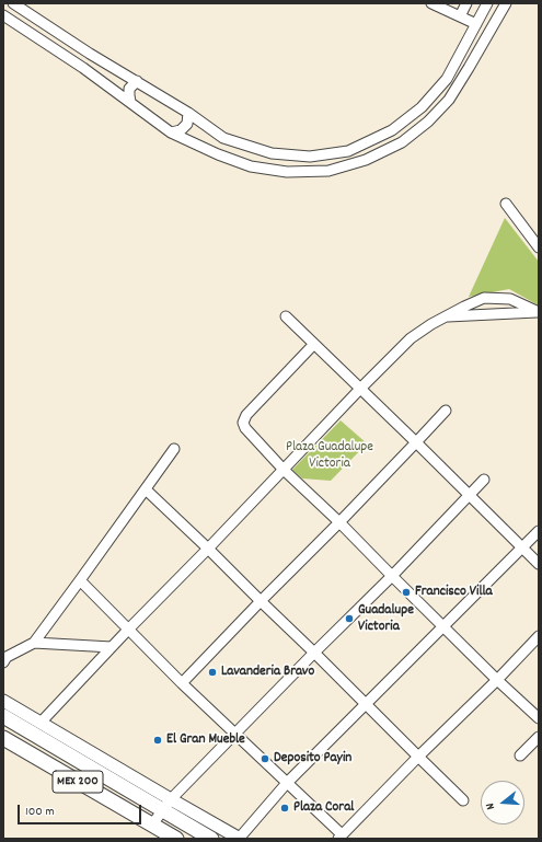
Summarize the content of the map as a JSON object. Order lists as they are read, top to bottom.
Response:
{
  "streets": {
    "highway": ["MEX 200"]
  },
  "parks": ["Plaza Guadalupe Victoria"],
  "places": [
    "Francisco Villa",
    "Guadalupe Victoria",
    "Lavanderia Bravo",
    "El Gran Mueble",
    "Deposito Payin",
    "Plaza Coral"
  ],
  "scale_bar": "100 m",
  "north": "left"
}
